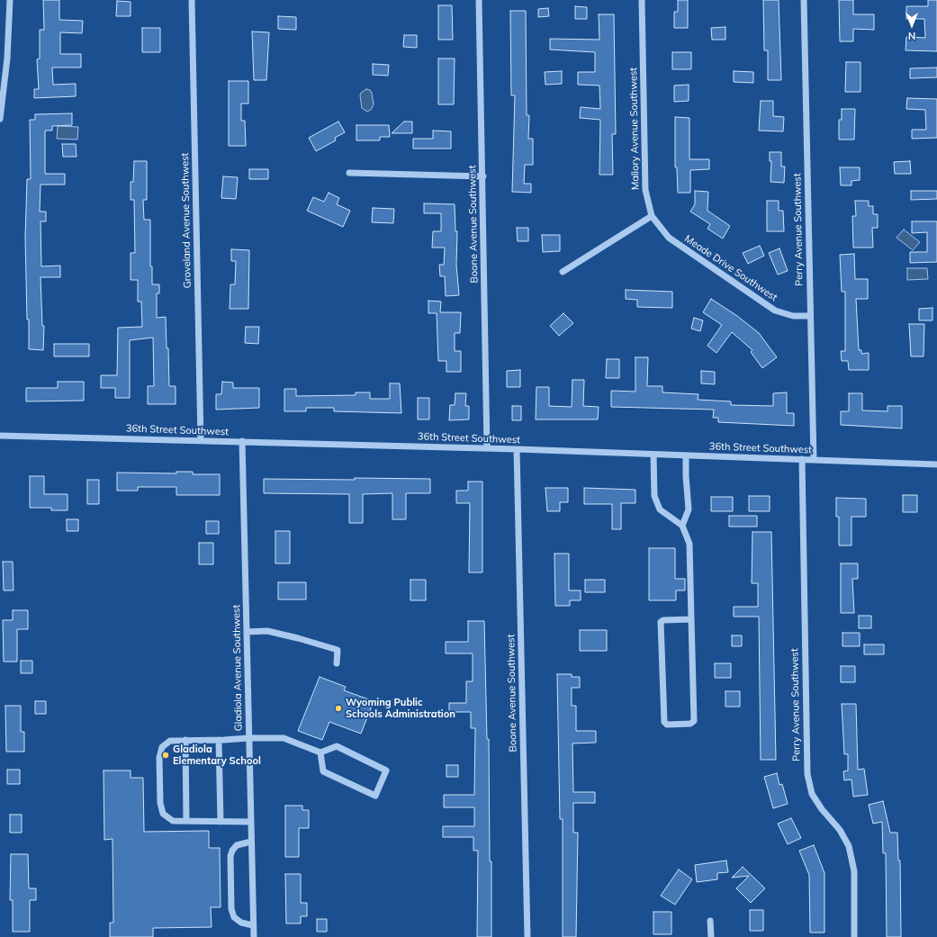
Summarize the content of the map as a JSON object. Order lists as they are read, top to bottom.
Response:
{
  "streets": {
    "street": [
      "Mallory Avenue Southwest",
      "Groveland Avenue Southwest",
      "Boone Avenue Southwest",
      "Perry Avenue Southwest",
      "Meade Drive Southwest",
      "36th Street Southwest",
      "Gladiola Avenue Southwest"
    ]
  },
  "crossings": [
    ["Mallory Avenue Southwest", "Meade Drive Southwest"],
    ["Groveland Avenue Southwest", "36th Street Southwest"],
    ["Boone Avenue Southwest", "36th Street Southwest"],
    ["Perry Avenue Southwest", "Meade Drive Southwest"],
    ["Perry Avenue Southwest", "36th Street Southwest"],
    ["36th Street Southwest", "Gladiola Avenue Southwest"]
  ],
  "places": ["Wyoming Public Schools Administration", "Gladiola Elementary School"],
  "north": "bottom"
}
